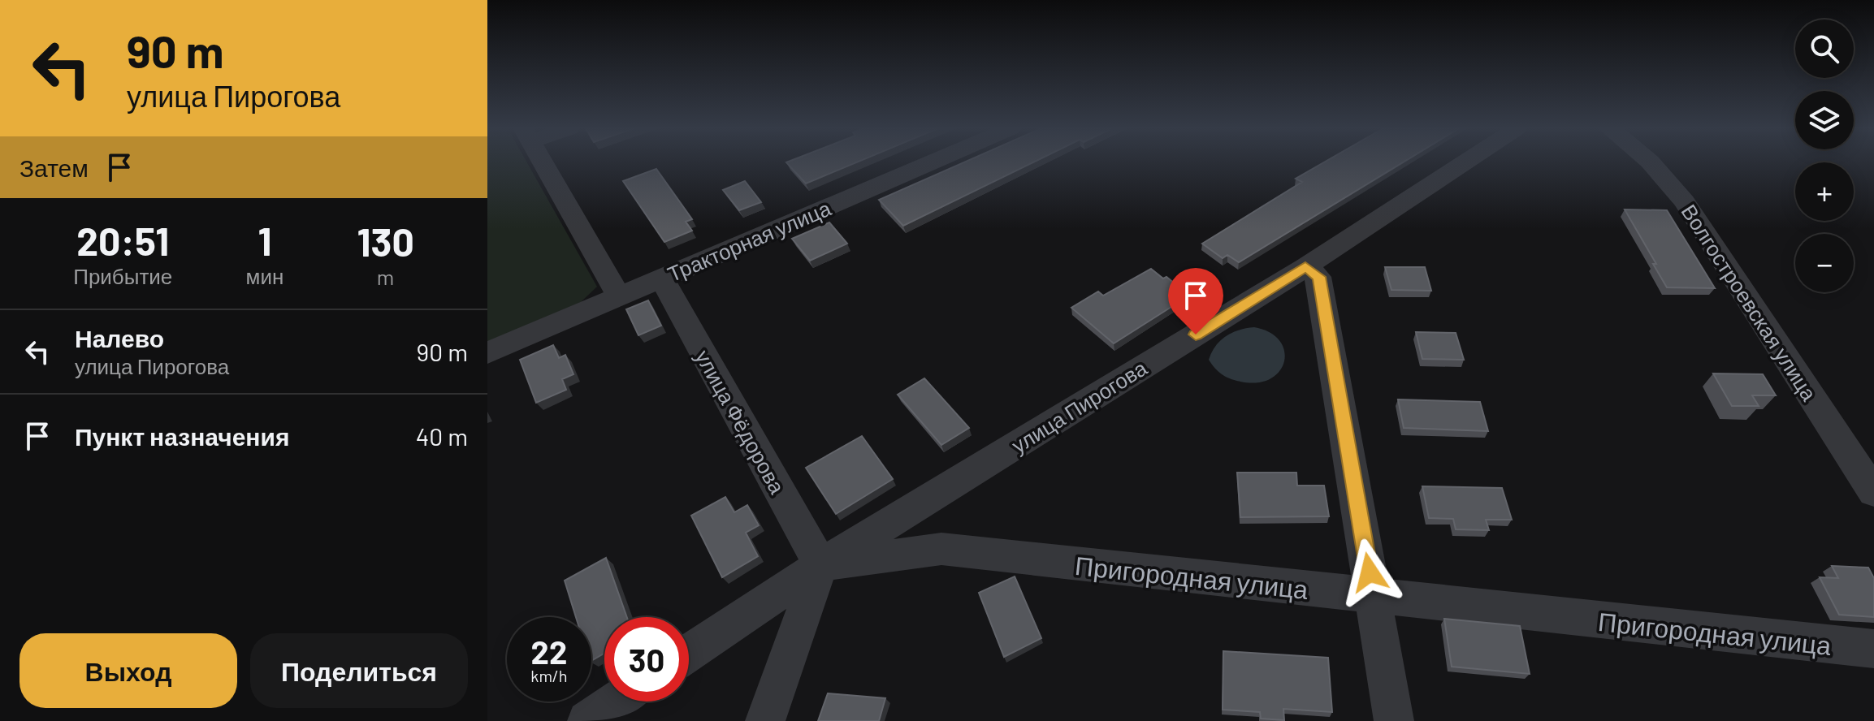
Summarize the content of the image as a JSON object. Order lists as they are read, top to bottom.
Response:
{
  "streets": {
    "street": [
      "Тракторная улица",
      "Волгостроевская улица",
      "улица Пирогова",
      "улица Фёдорова",
      "Пригородная улица"
    ]
  },
  "crossings": [
    ["Тракторная улица", "улица Фёдорова"],
    ["улица Пирогова", "улица Фёдорова"],
    ["улица Пирогова", "Пригородная улица"],
    ["улица Фёдорова", "Пригородная улица"]
  ],
  "page": {
    "turn": ["90 m", "улица Пирогова"],
    "map_buttons": ["+", "−"],
    "then": "Затем",
    "eta": [
      "20:51",
      "Прибытие",
      "1",
      "мин",
      "130",
      "m"
    ],
    "list": [
      {
        "name": "Налево",
        "note": "улица Пирогова",
        "value": "90 m"
      },
      {
        "name": "Пункт назначения",
        "value": "40 m"
      }
    ],
    "speed": "22 km/h",
    "limit": "30",
    "buttons": ["Выход", "Поделиться"]
  }
}
